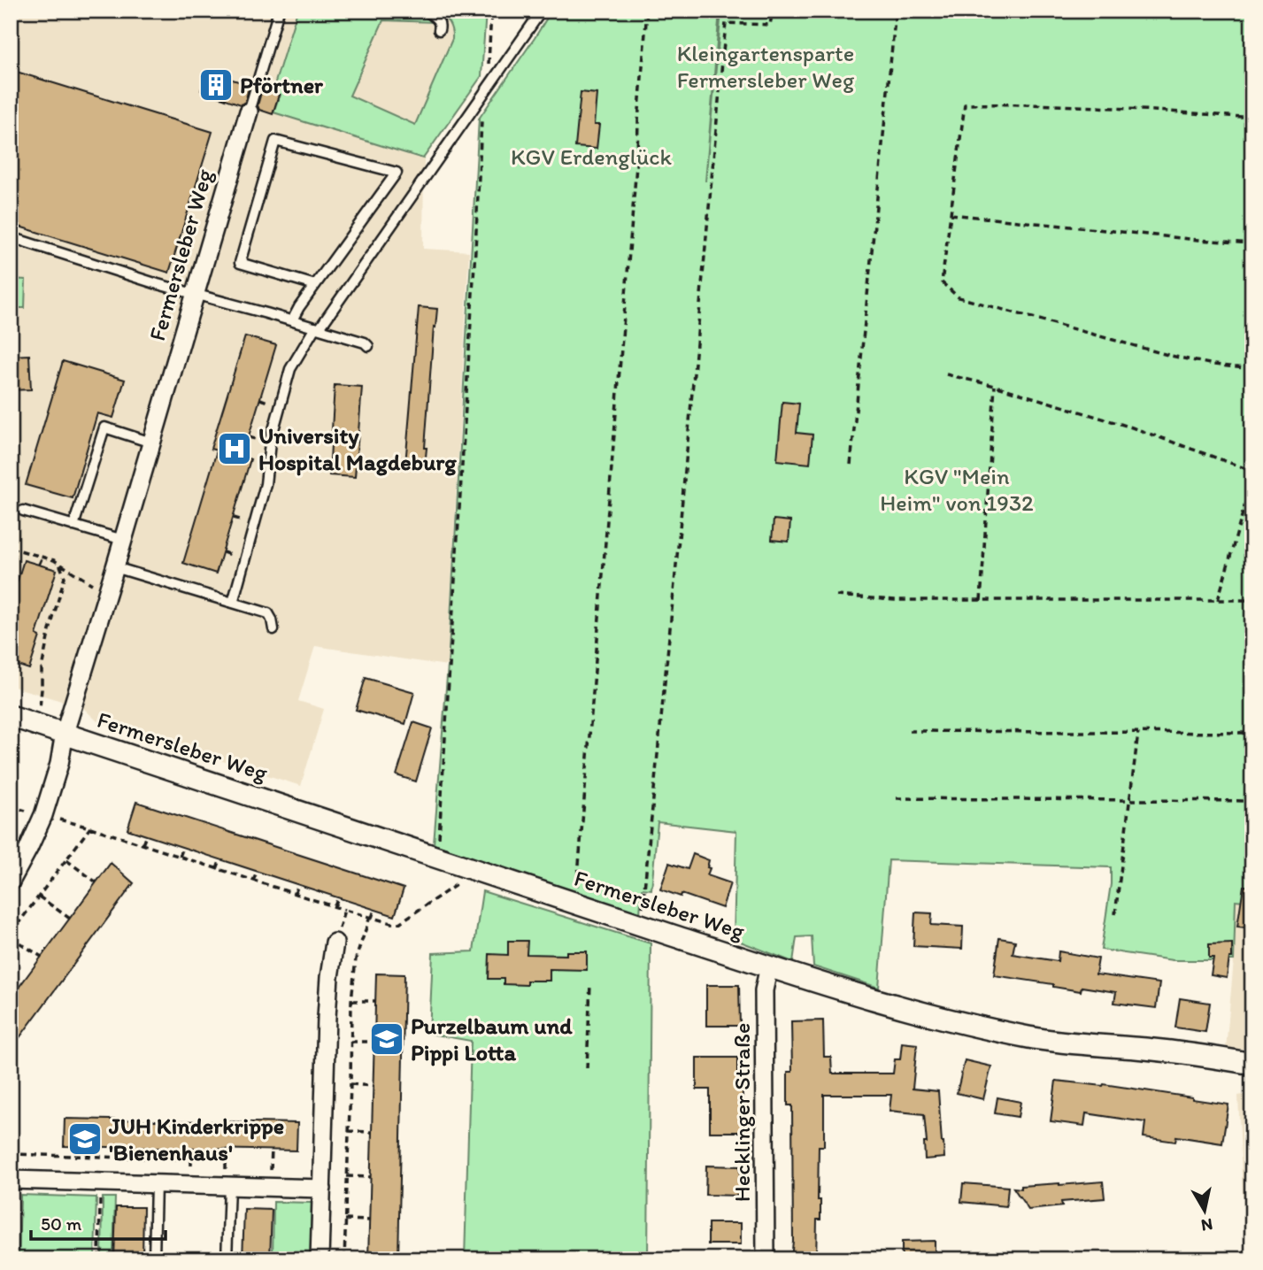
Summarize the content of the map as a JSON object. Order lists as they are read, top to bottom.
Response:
{
  "streets": {
    "street": ["Fermersleber Weg", "Hecklinger Straße"]
  },
  "crossings": [
    ["Fermersleber Weg", "Hecklinger Straße"]
  ],
  "parks": ["Kleingartensparte Fermersleber Weg", "KGV Erdenglück", "KGV \"Mein Heim\" von 1932"],
  "places": {
    "building": ["Pförtner"],
    "hospital": ["University Hospital Magdeburg"],
    "school or university": ["Purzelbaum und Pippi Lotta", "JUH Kinderkrippe 'Bienenhaus'"]
  },
  "scale_bar": "50 m",
  "north": "bottom"
}
